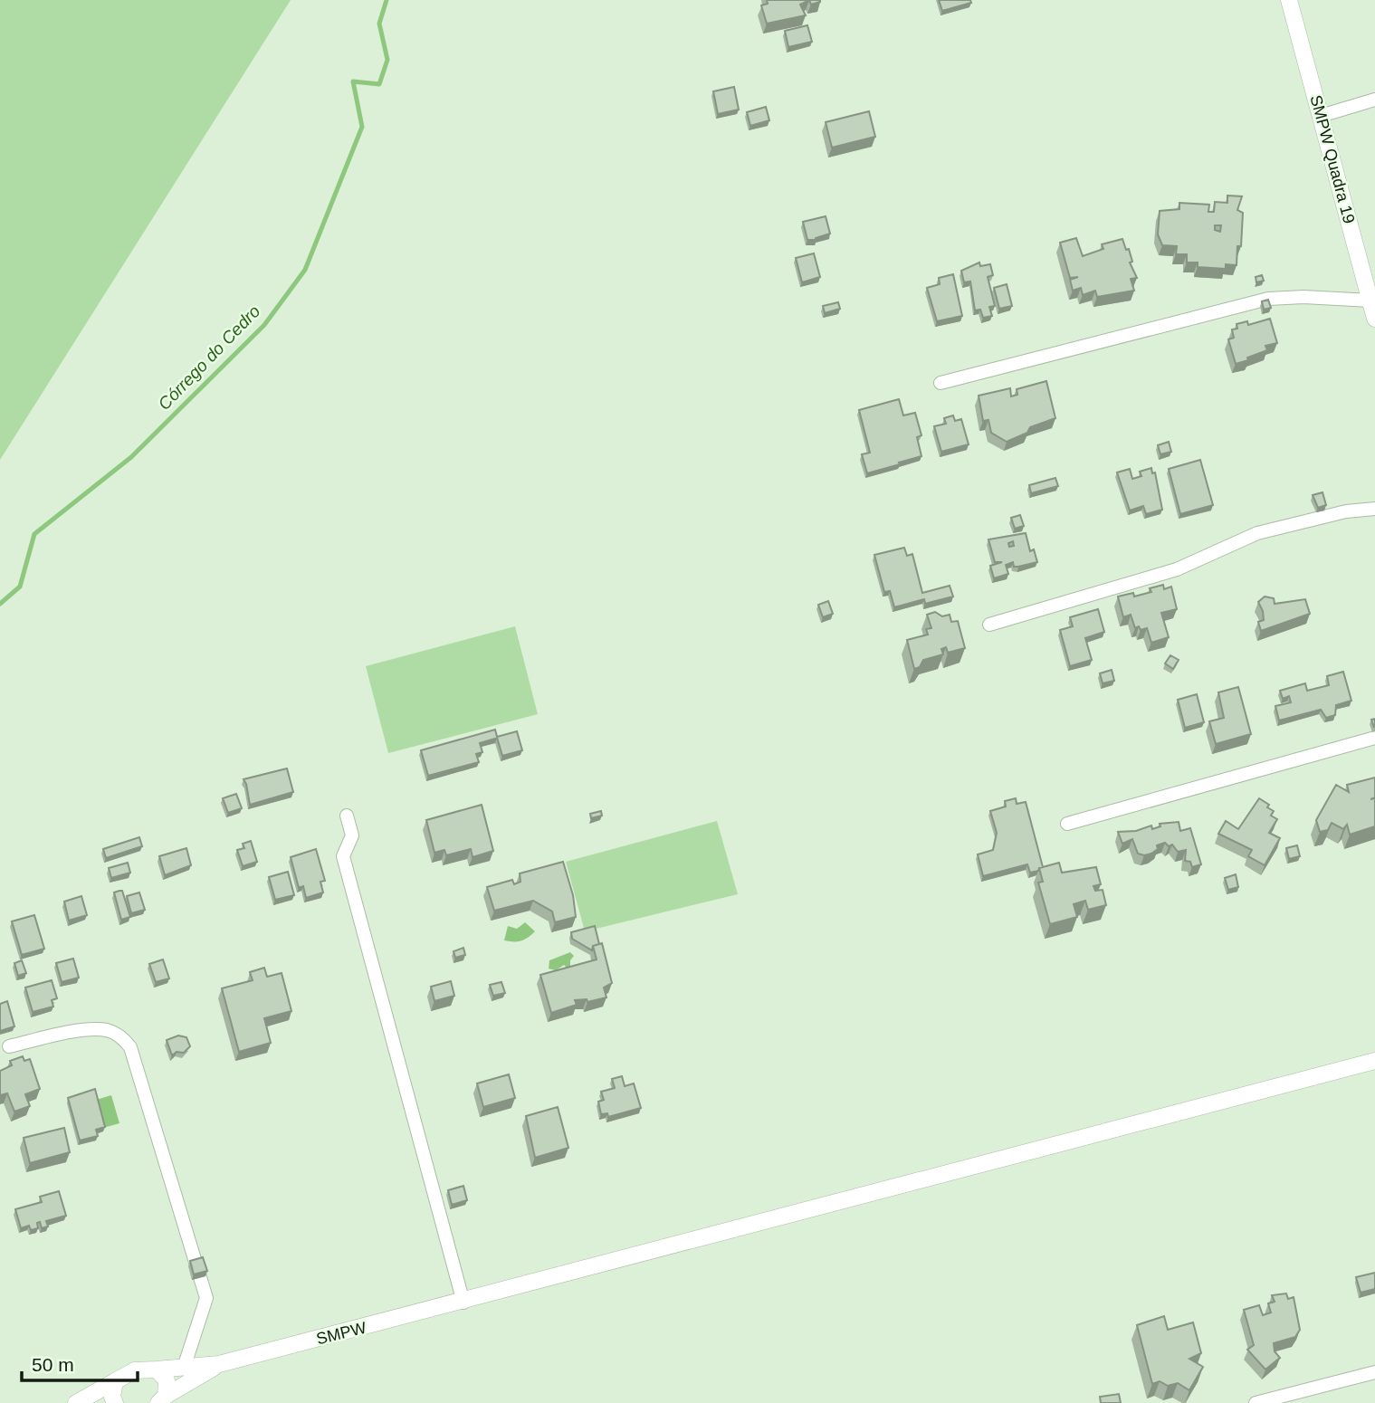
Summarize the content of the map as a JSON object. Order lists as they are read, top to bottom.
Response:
{
  "streets": {
    "street": ["SMPW Quadra 19", "SMPW"]
  },
  "water": ["Córrego do Cedro"],
  "scale_bar": "50 m"
}
